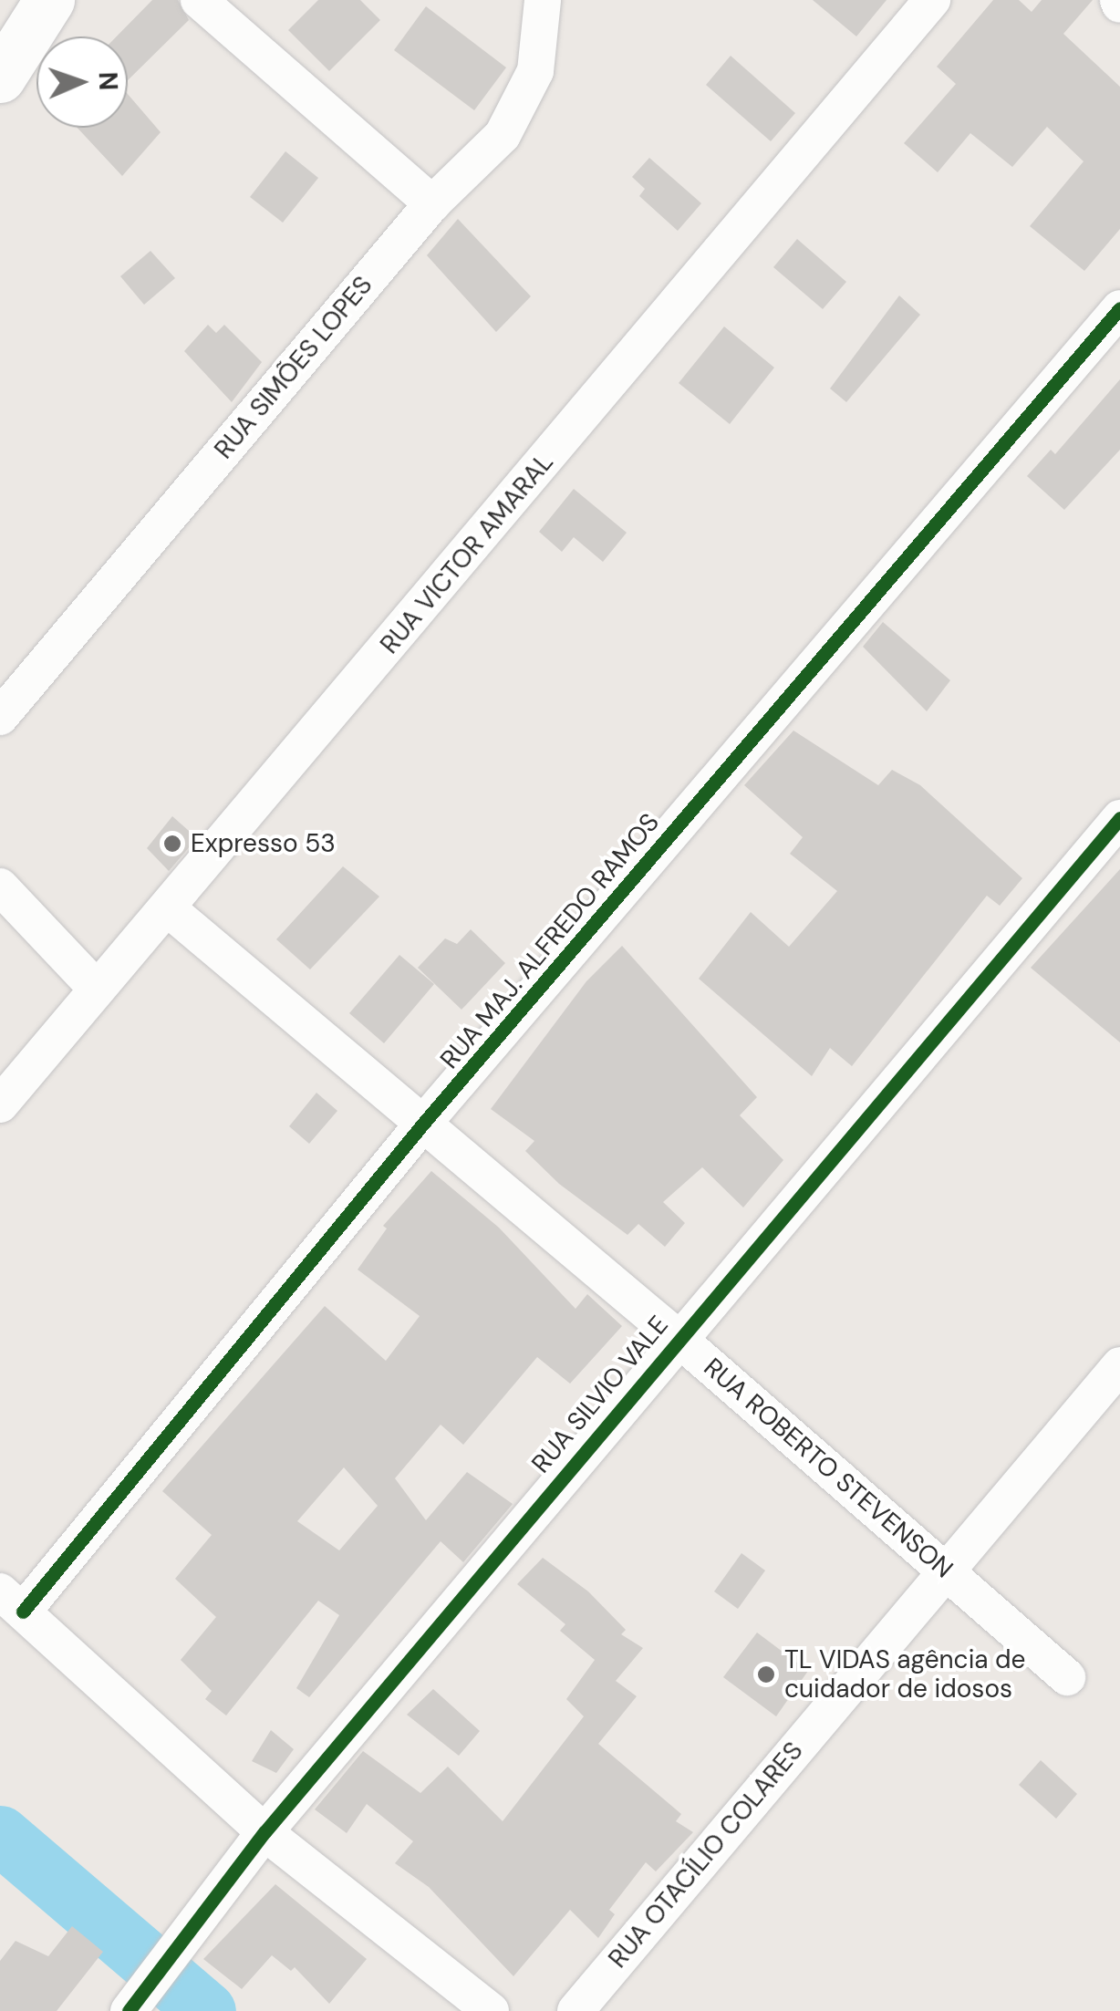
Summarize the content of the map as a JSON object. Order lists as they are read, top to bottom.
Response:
{
  "streets": {
    "street": [
      "RUA SIMÕES LOPES",
      "RUA VICTOR AMARAL",
      "RUA MAJ. ALFREDO RAMOS",
      "RUA SILVIO VALE",
      "RUA ROBERTO STEVENSON",
      "RUA OTACÍLIO COLARES"
    ]
  },
  "crossings": [
    ["RUA VICTOR AMARAL", "RUA ROBERTO STEVENSON"],
    ["RUA MAJ. ALFREDO RAMOS", "RUA ROBERTO STEVENSON"],
    ["RUA SILVIO VALE", "RUA ROBERTO STEVENSON"],
    ["RUA ROBERTO STEVENSON", "RUA OTACÍLIO COLARES"]
  ],
  "places": ["Expresso 53", "TL VIDAS agência de cuidador de idosos"],
  "north": "right"
}
